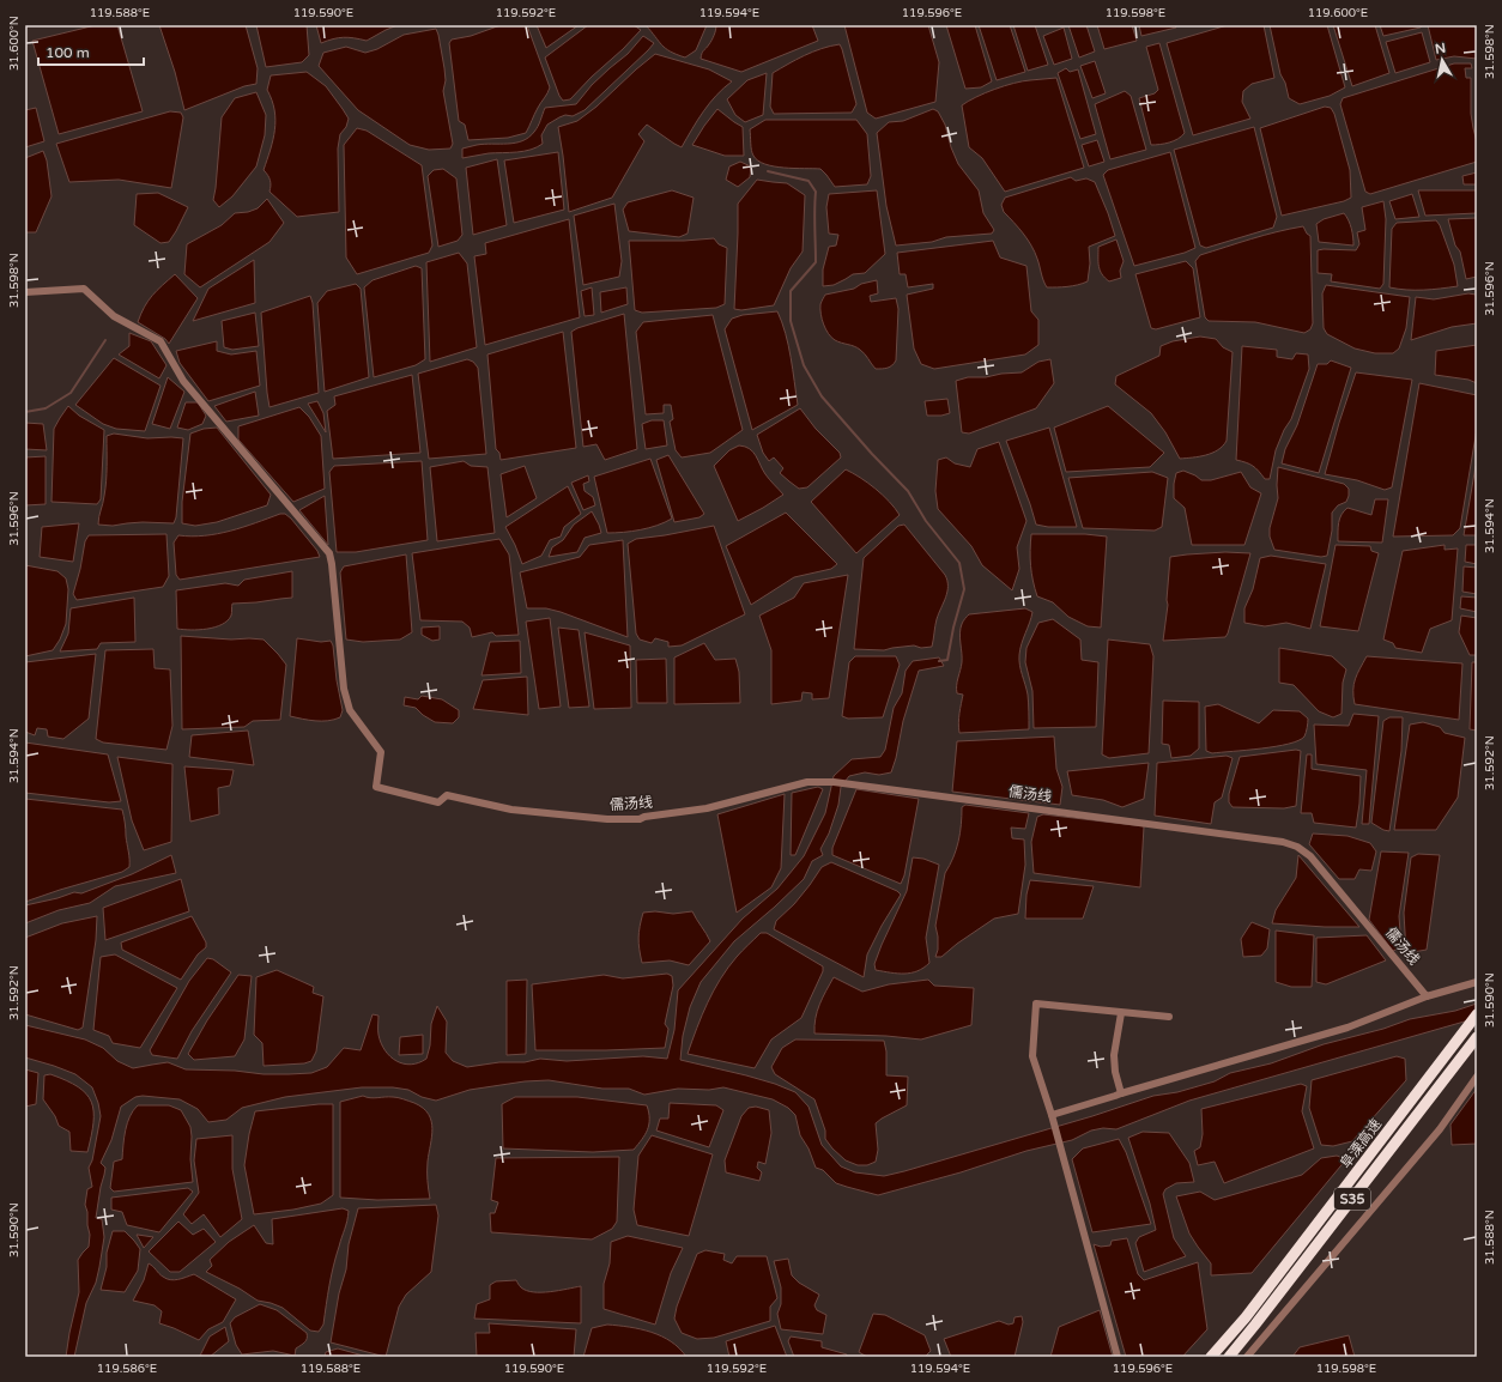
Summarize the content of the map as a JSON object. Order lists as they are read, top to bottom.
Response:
{
  "streets": {
    "highway": ["阜溧高速", "S35"],
    "street": ["儒汤线"]
  },
  "scale_bar": "100 m",
  "north": "top",
  "coordinates": [
    "119.588°E",
    "119.590°E",
    "119.592°E",
    "119.594°E",
    "119.596°E",
    "119.598°E",
    "119.600°E",
    "31.600°N",
    "31.598°N",
    "31.596°N",
    "31.594°N",
    "31.592°N",
    "31.590°N",
    "31.588°N",
    "119.586°E"
  ]
}
